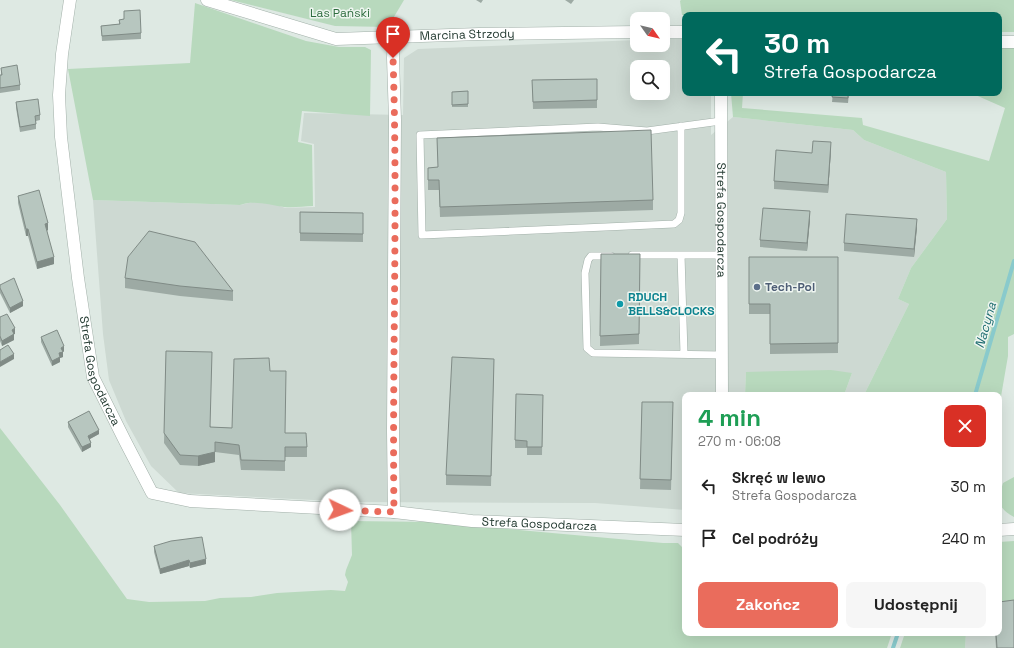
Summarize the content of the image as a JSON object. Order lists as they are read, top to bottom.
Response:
{
  "streets": {
    "street": ["Marcina Strzody", "Strefa Gospodarcza"]
  },
  "water": ["Nacyna"],
  "parks": ["Las Pański"],
  "places": ["Tech-Pol", "RDUCH BELLS&CLOCKS"],
  "north": "bottom right",
  "page": {
    "turn": ["30 m", "Strefa Gospodarcza"],
    "heading": ["4 min", "270 m · 06:08"],
    "list": [
      {
        "name": "Skręć w lewo",
        "note": "Strefa Gospodarcza",
        "value": "30 m"
      },
      {
        "name": "Cel podróży",
        "value": "240 m"
      }
    ],
    "buttons": ["Zakończ", "Udostępnij"]
  }
}
